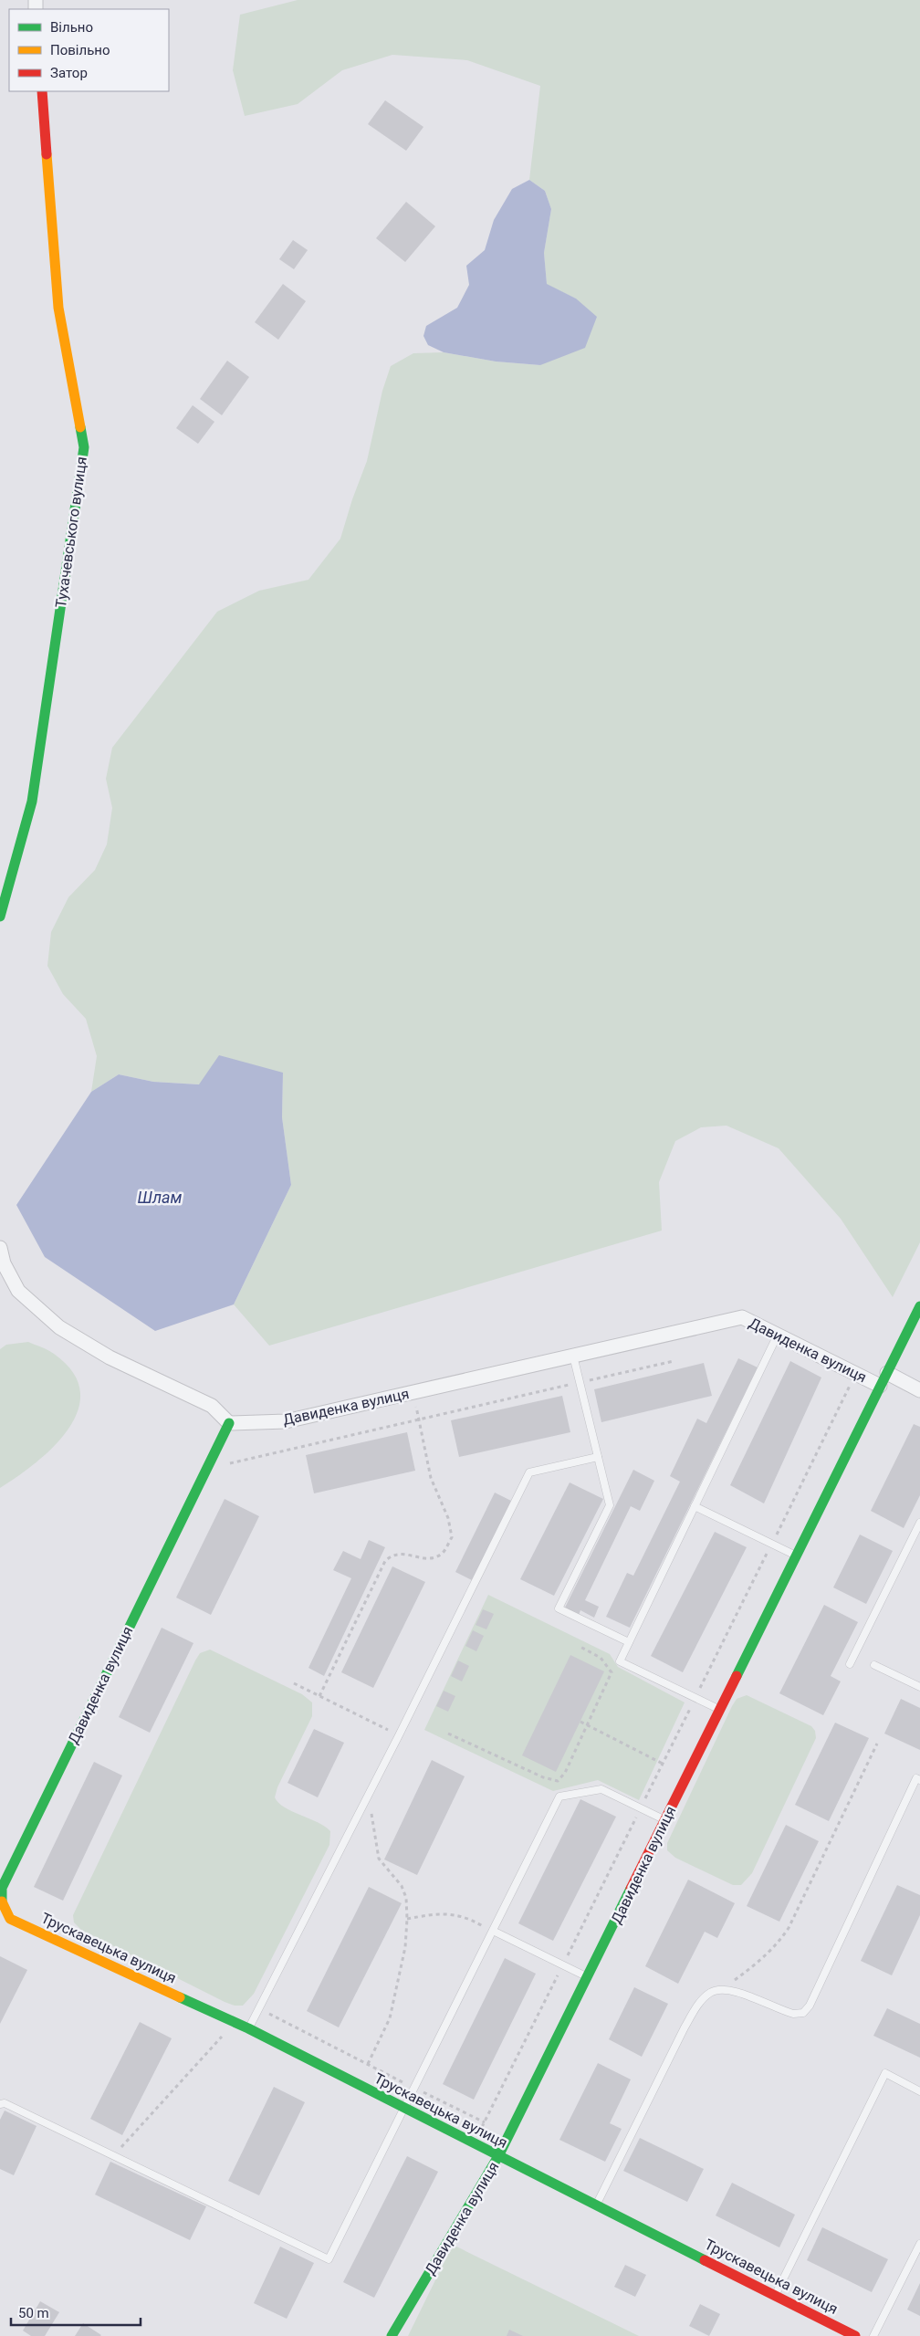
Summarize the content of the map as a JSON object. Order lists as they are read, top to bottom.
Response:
{
  "streets": {
    "street": ["Тухачевського вулиця", "Давиденка вулиця", "Трускавецька вулиця"]
  },
  "crossings": [
    ["Давиденка вулиця", "Трускавецька вулиця"]
  ],
  "water": ["Шлам"],
  "legend": ["Вільно", "Повільно", "Затор"],
  "scale_bar": "50 m"
}
